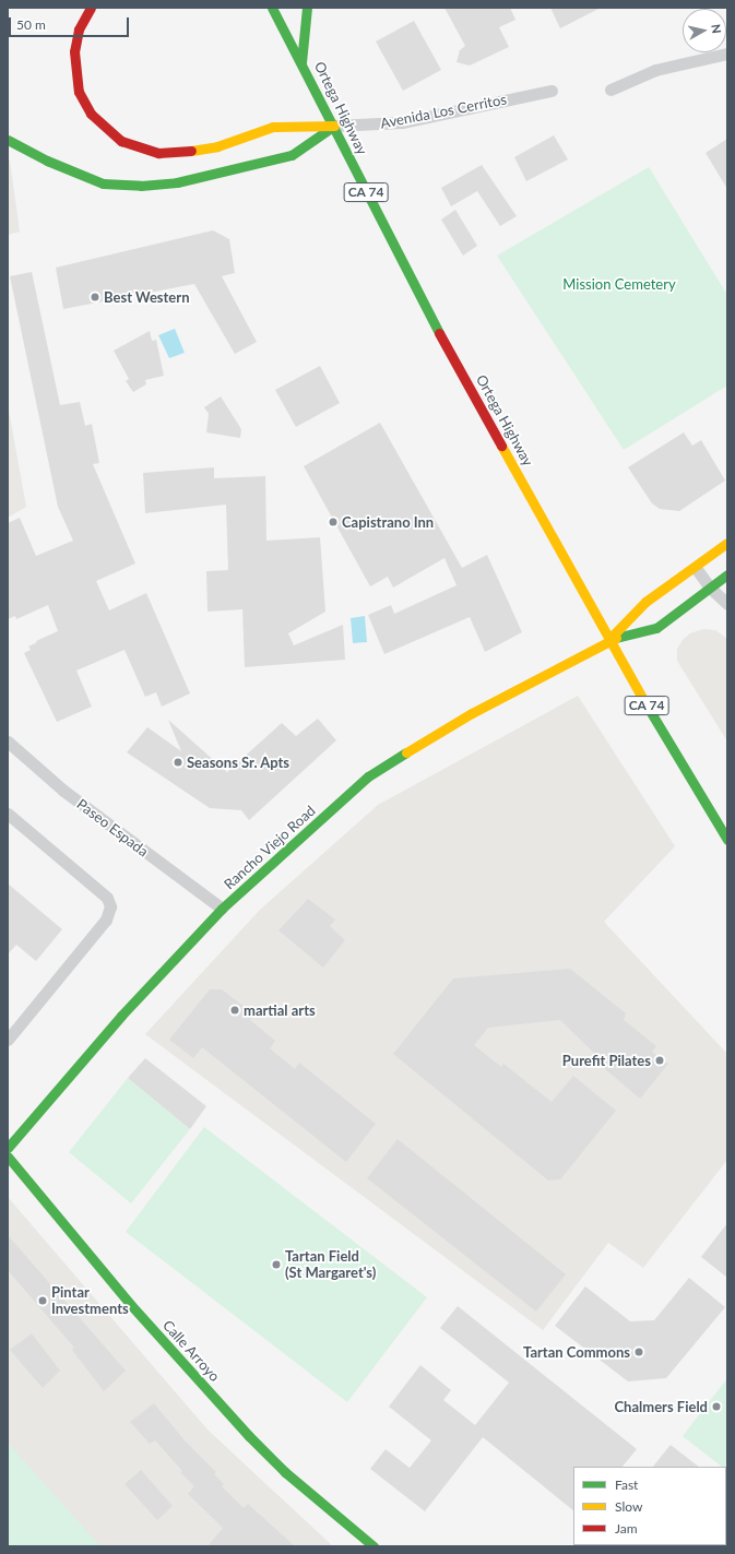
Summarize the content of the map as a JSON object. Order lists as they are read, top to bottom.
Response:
{
  "streets": {
    "main road": [
      "Ortega Highway",
      "CA 74",
      "Rancho Viejo Road",
      "Calle Arroyo"
    ],
    "street": ["Avenida Los Cerritos", "Paseo Espada"]
  },
  "crossings": [
    ["Ortega Highway", "Avenida Los Cerritos"],
    ["Ortega Highway", "Rancho Viejo Road"],
    ["Paseo Espada", "Rancho Viejo Road"]
  ],
  "parks": ["Mission Cemetery"],
  "places": [
    "Best Western",
    "Capistrano Inn",
    "Seasons Sr. Apts",
    "martial arts",
    "Purefit Pilates",
    "Tartan Field (St Margaret's)",
    "Pintar Investments",
    "Tartan Commons",
    "Chalmers Field"
  ],
  "legend": ["Fast", "Slow", "Jam"],
  "scale_bar": "50 m",
  "north": "right"
}
